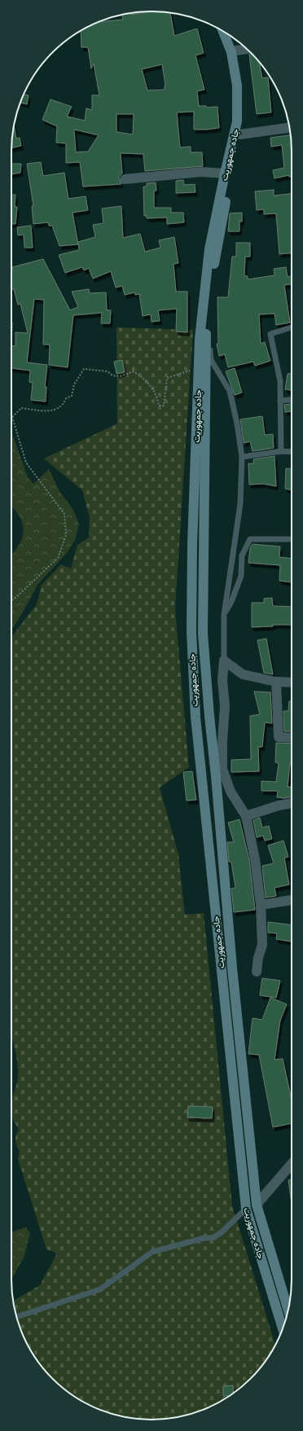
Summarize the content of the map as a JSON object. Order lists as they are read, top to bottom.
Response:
{
  "streets": {
    "main road": ["جاده جمهوریت"]
  }
}
